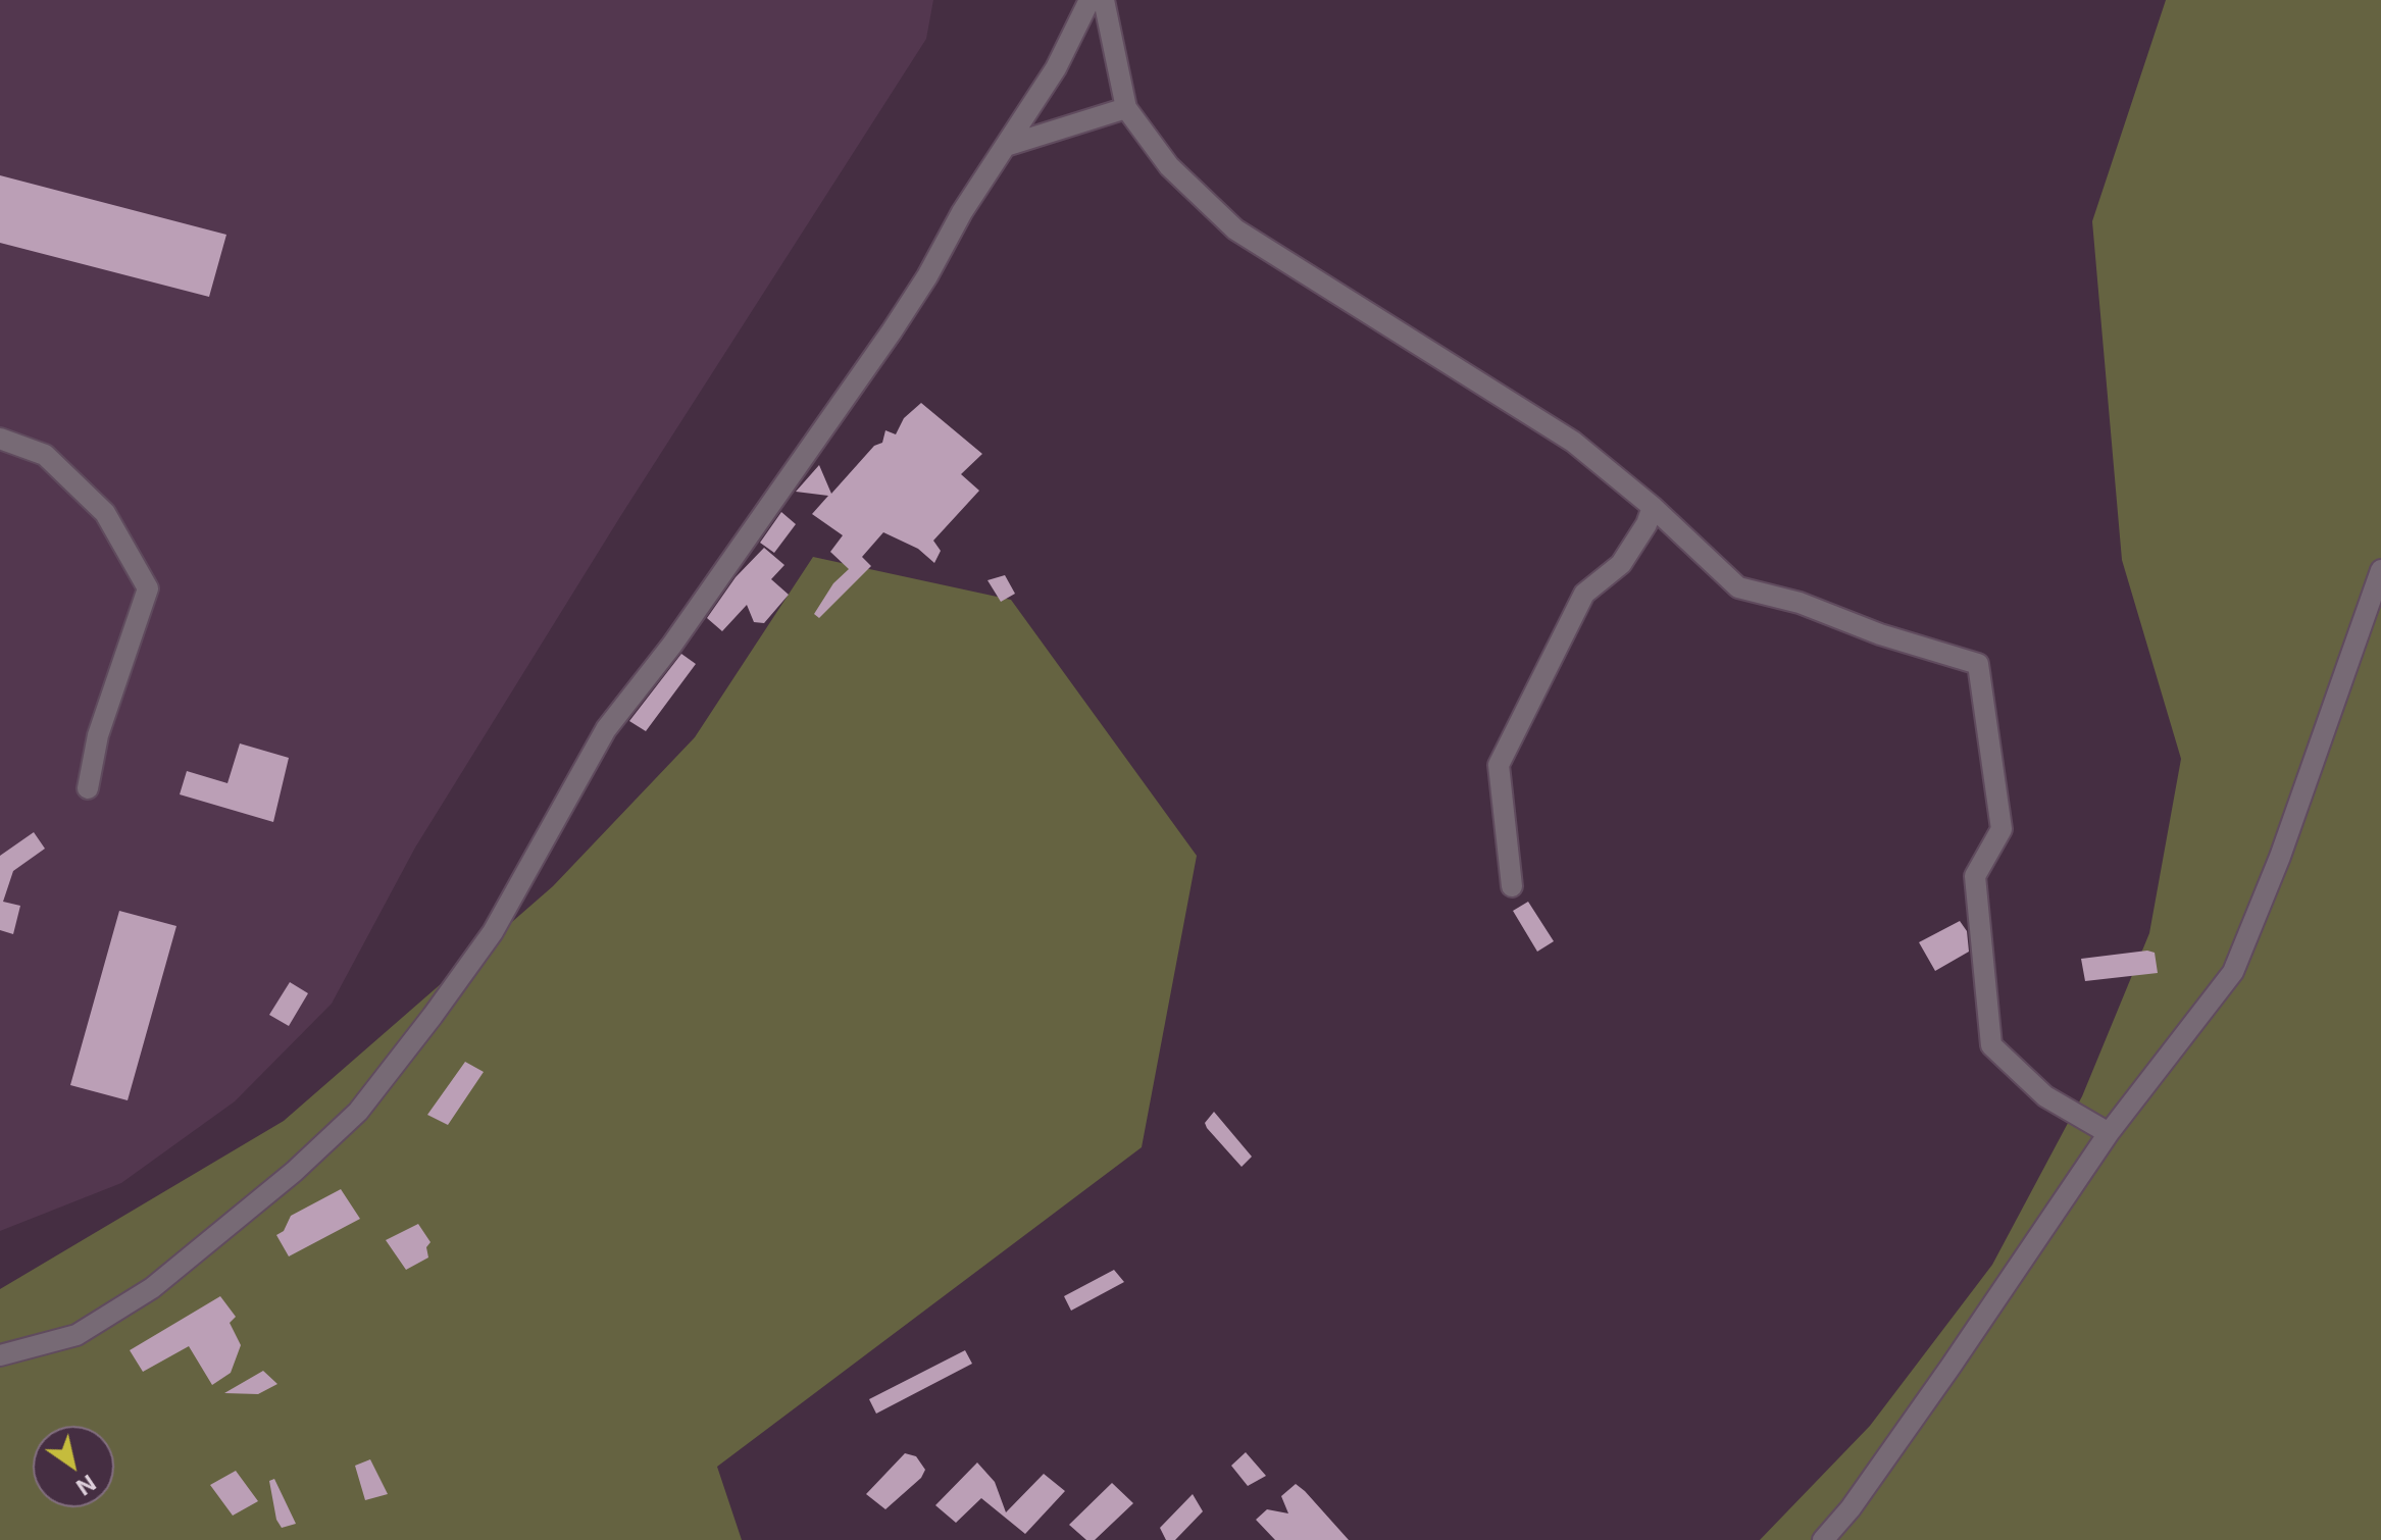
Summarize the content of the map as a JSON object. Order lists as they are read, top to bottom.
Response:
{
  "north": "bottom right"
}
